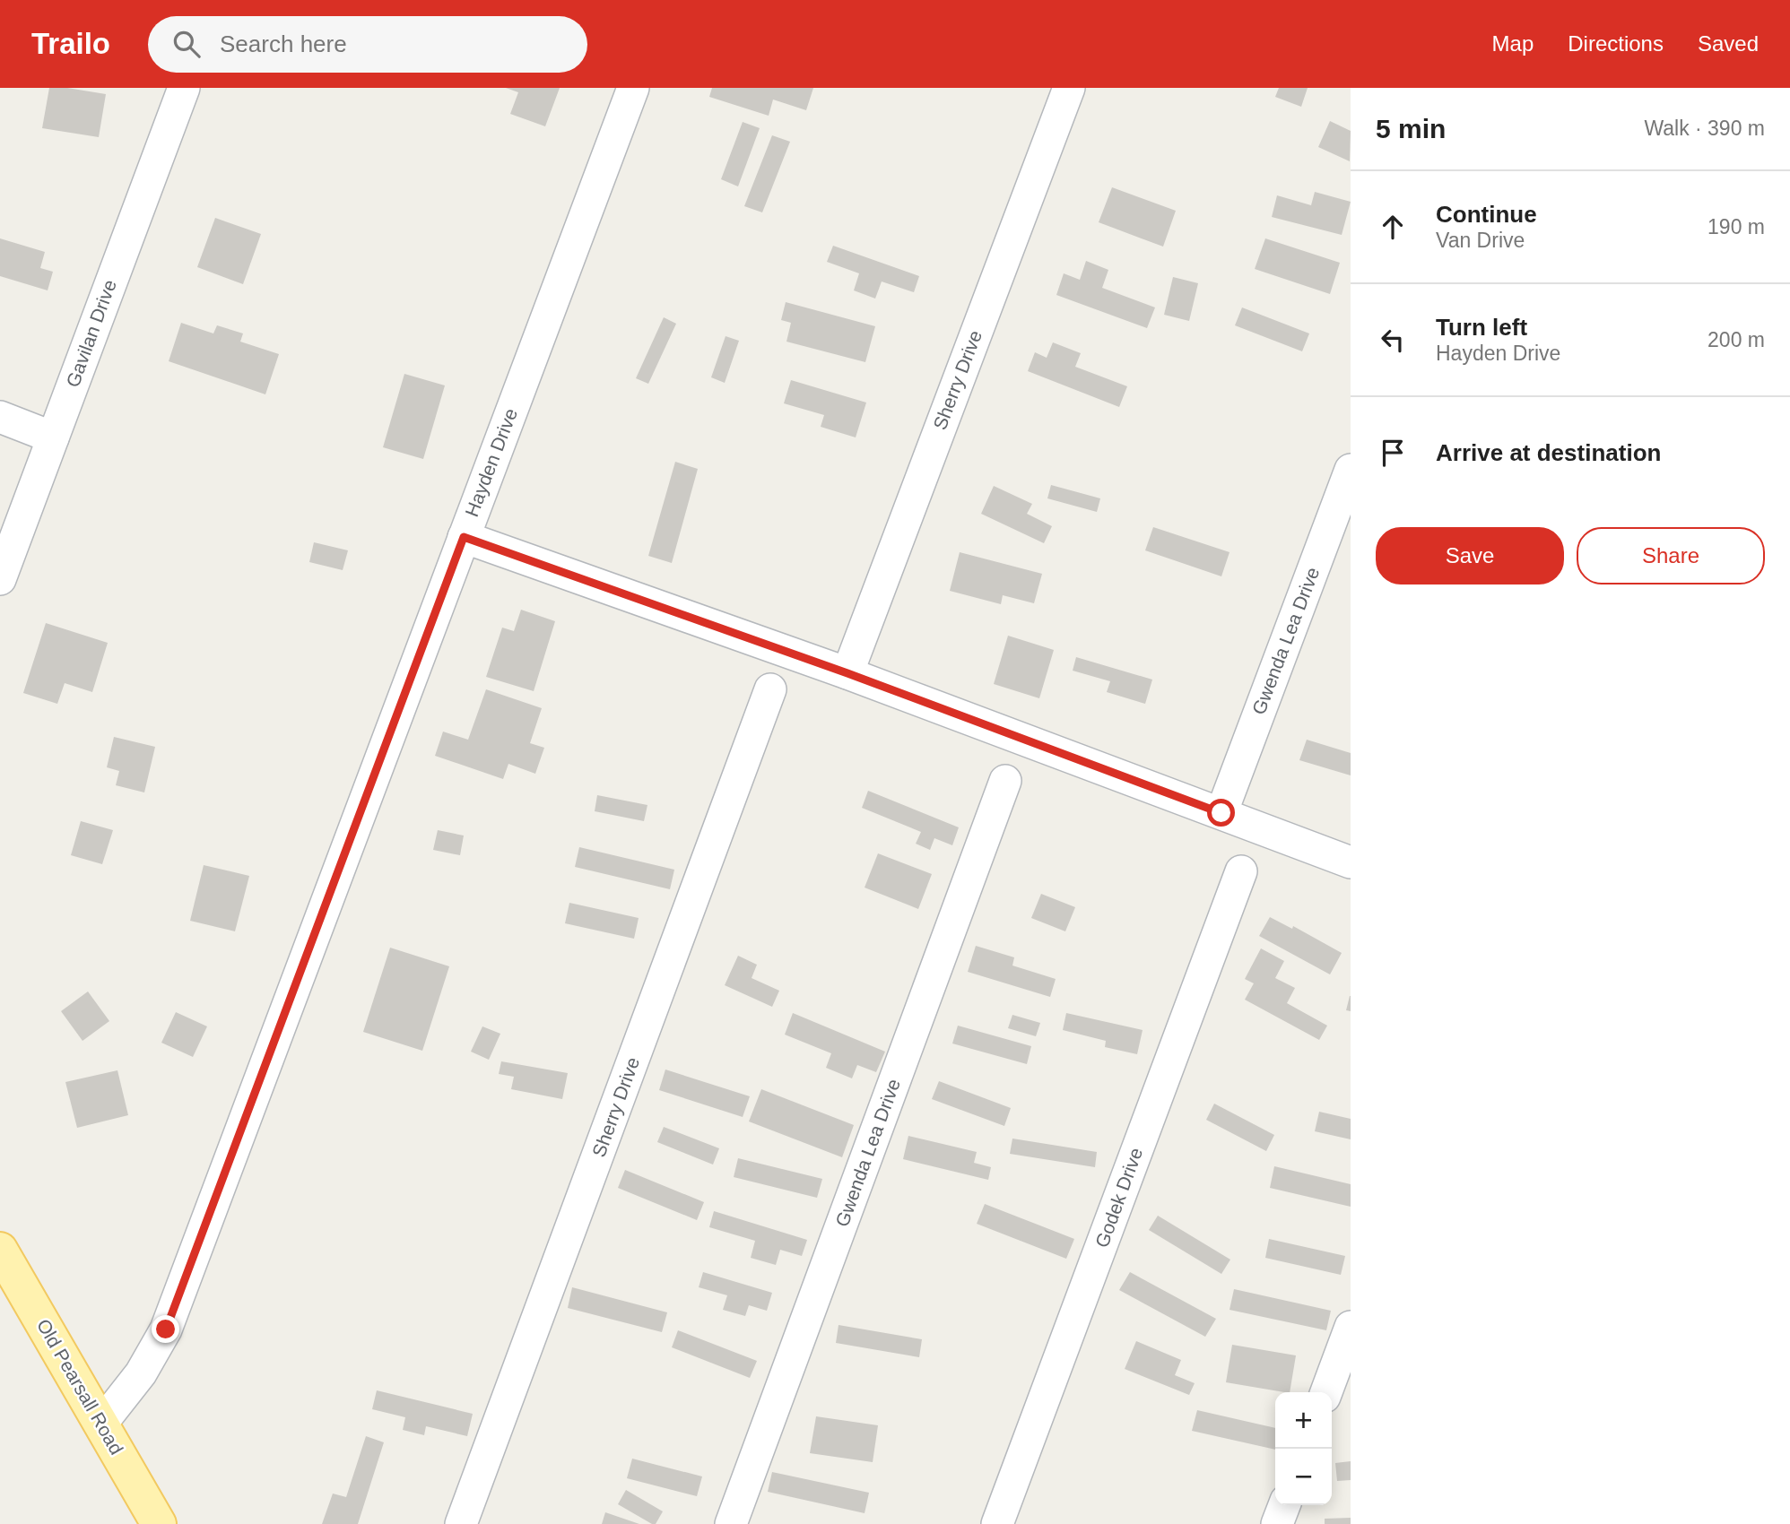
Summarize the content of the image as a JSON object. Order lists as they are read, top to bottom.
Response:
{
  "streets": {
    "main road": ["Old Pearsall Road"],
    "street": [
      "Gavilan Drive",
      "Sherry Drive",
      "Hayden Drive",
      "Gwenda Lea Drive",
      "Godek Drive"
    ]
  },
  "crossings": [
    ["Hayden Drive", "Old Pearsall Road"]
  ],
  "page": {
    "header": "Trailo",
    "search": "Search here",
    "nav": ["Map", "Directions", "Saved"],
    "heading": ["5 min", "Walk · 390 m"],
    "list": [
      ["Continue", "Van Drive", "190 m"],
      ["Turn left", "Hayden Drive", "200 m"],
      "Arrive at destination"
    ],
    "buttons": ["Save", "Share"],
    "map_buttons": ["+", "−"]
  }
}
